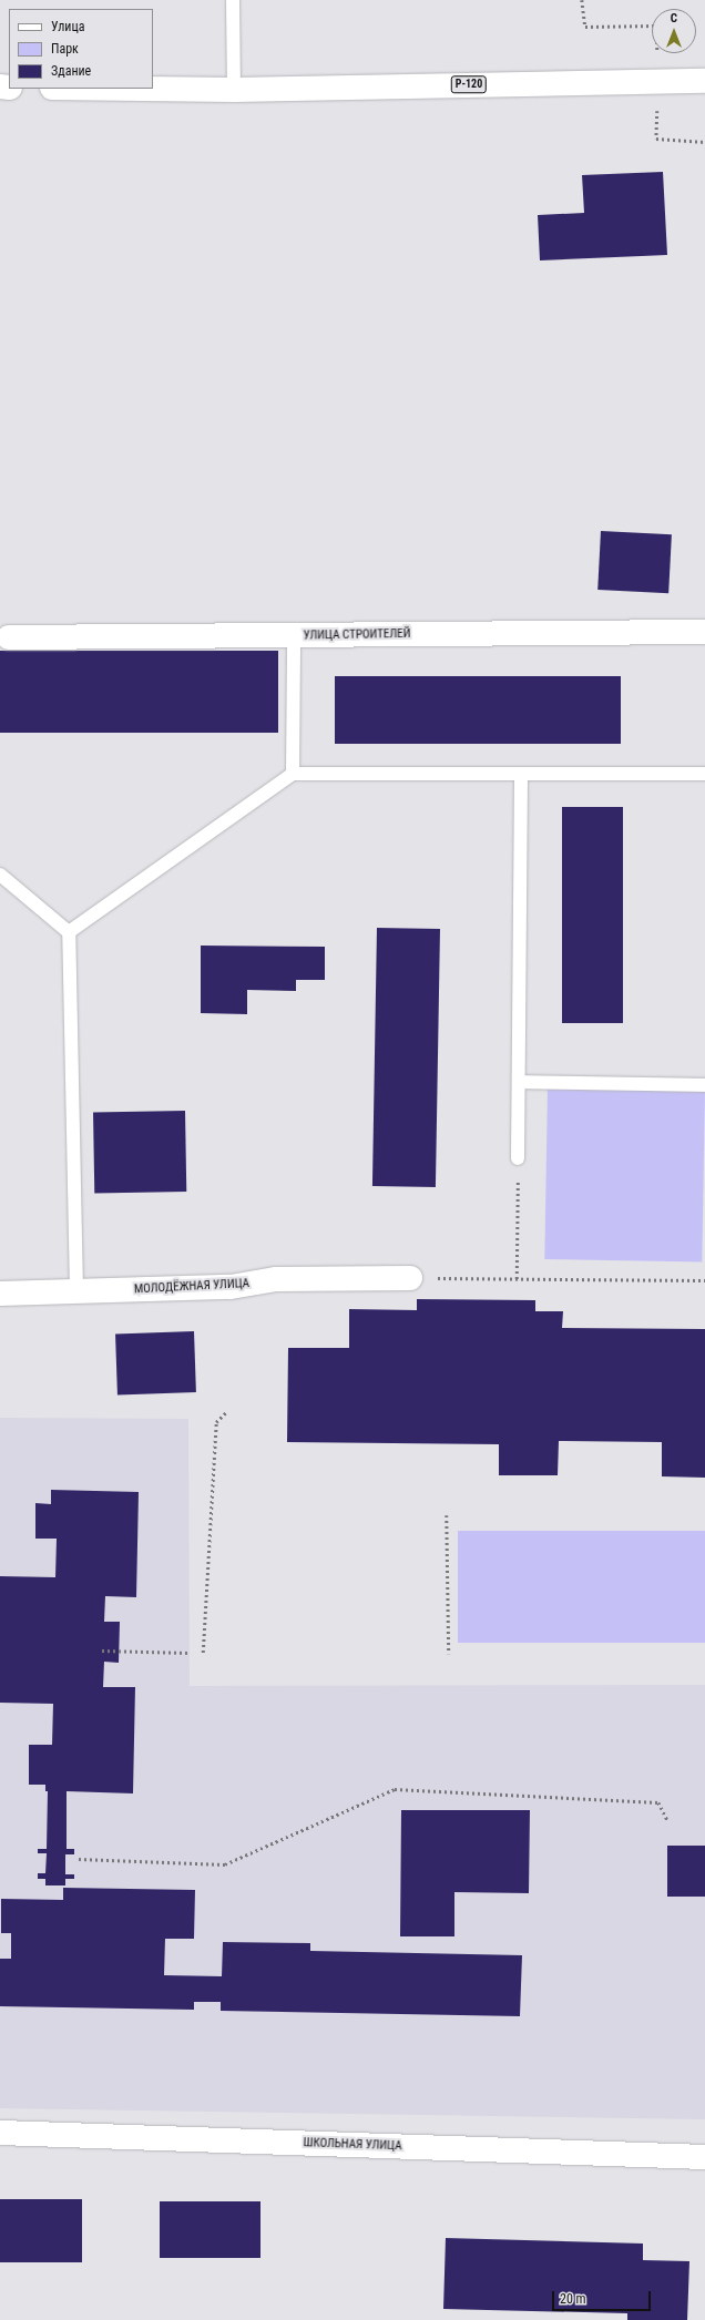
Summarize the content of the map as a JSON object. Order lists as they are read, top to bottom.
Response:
{
  "streets": {
    "street": [
      "Р-120",
      "УЛИЦА СТРОИТЕЛЕЙ",
      "МОЛОДЁЖНАЯ УЛИЦА",
      "ШКОЛЬНАЯ УЛИЦА"
    ]
  },
  "legend": ["Улица", "Парк", "Здание"],
  "scale_bar": "20 m",
  "north": "top"
}
